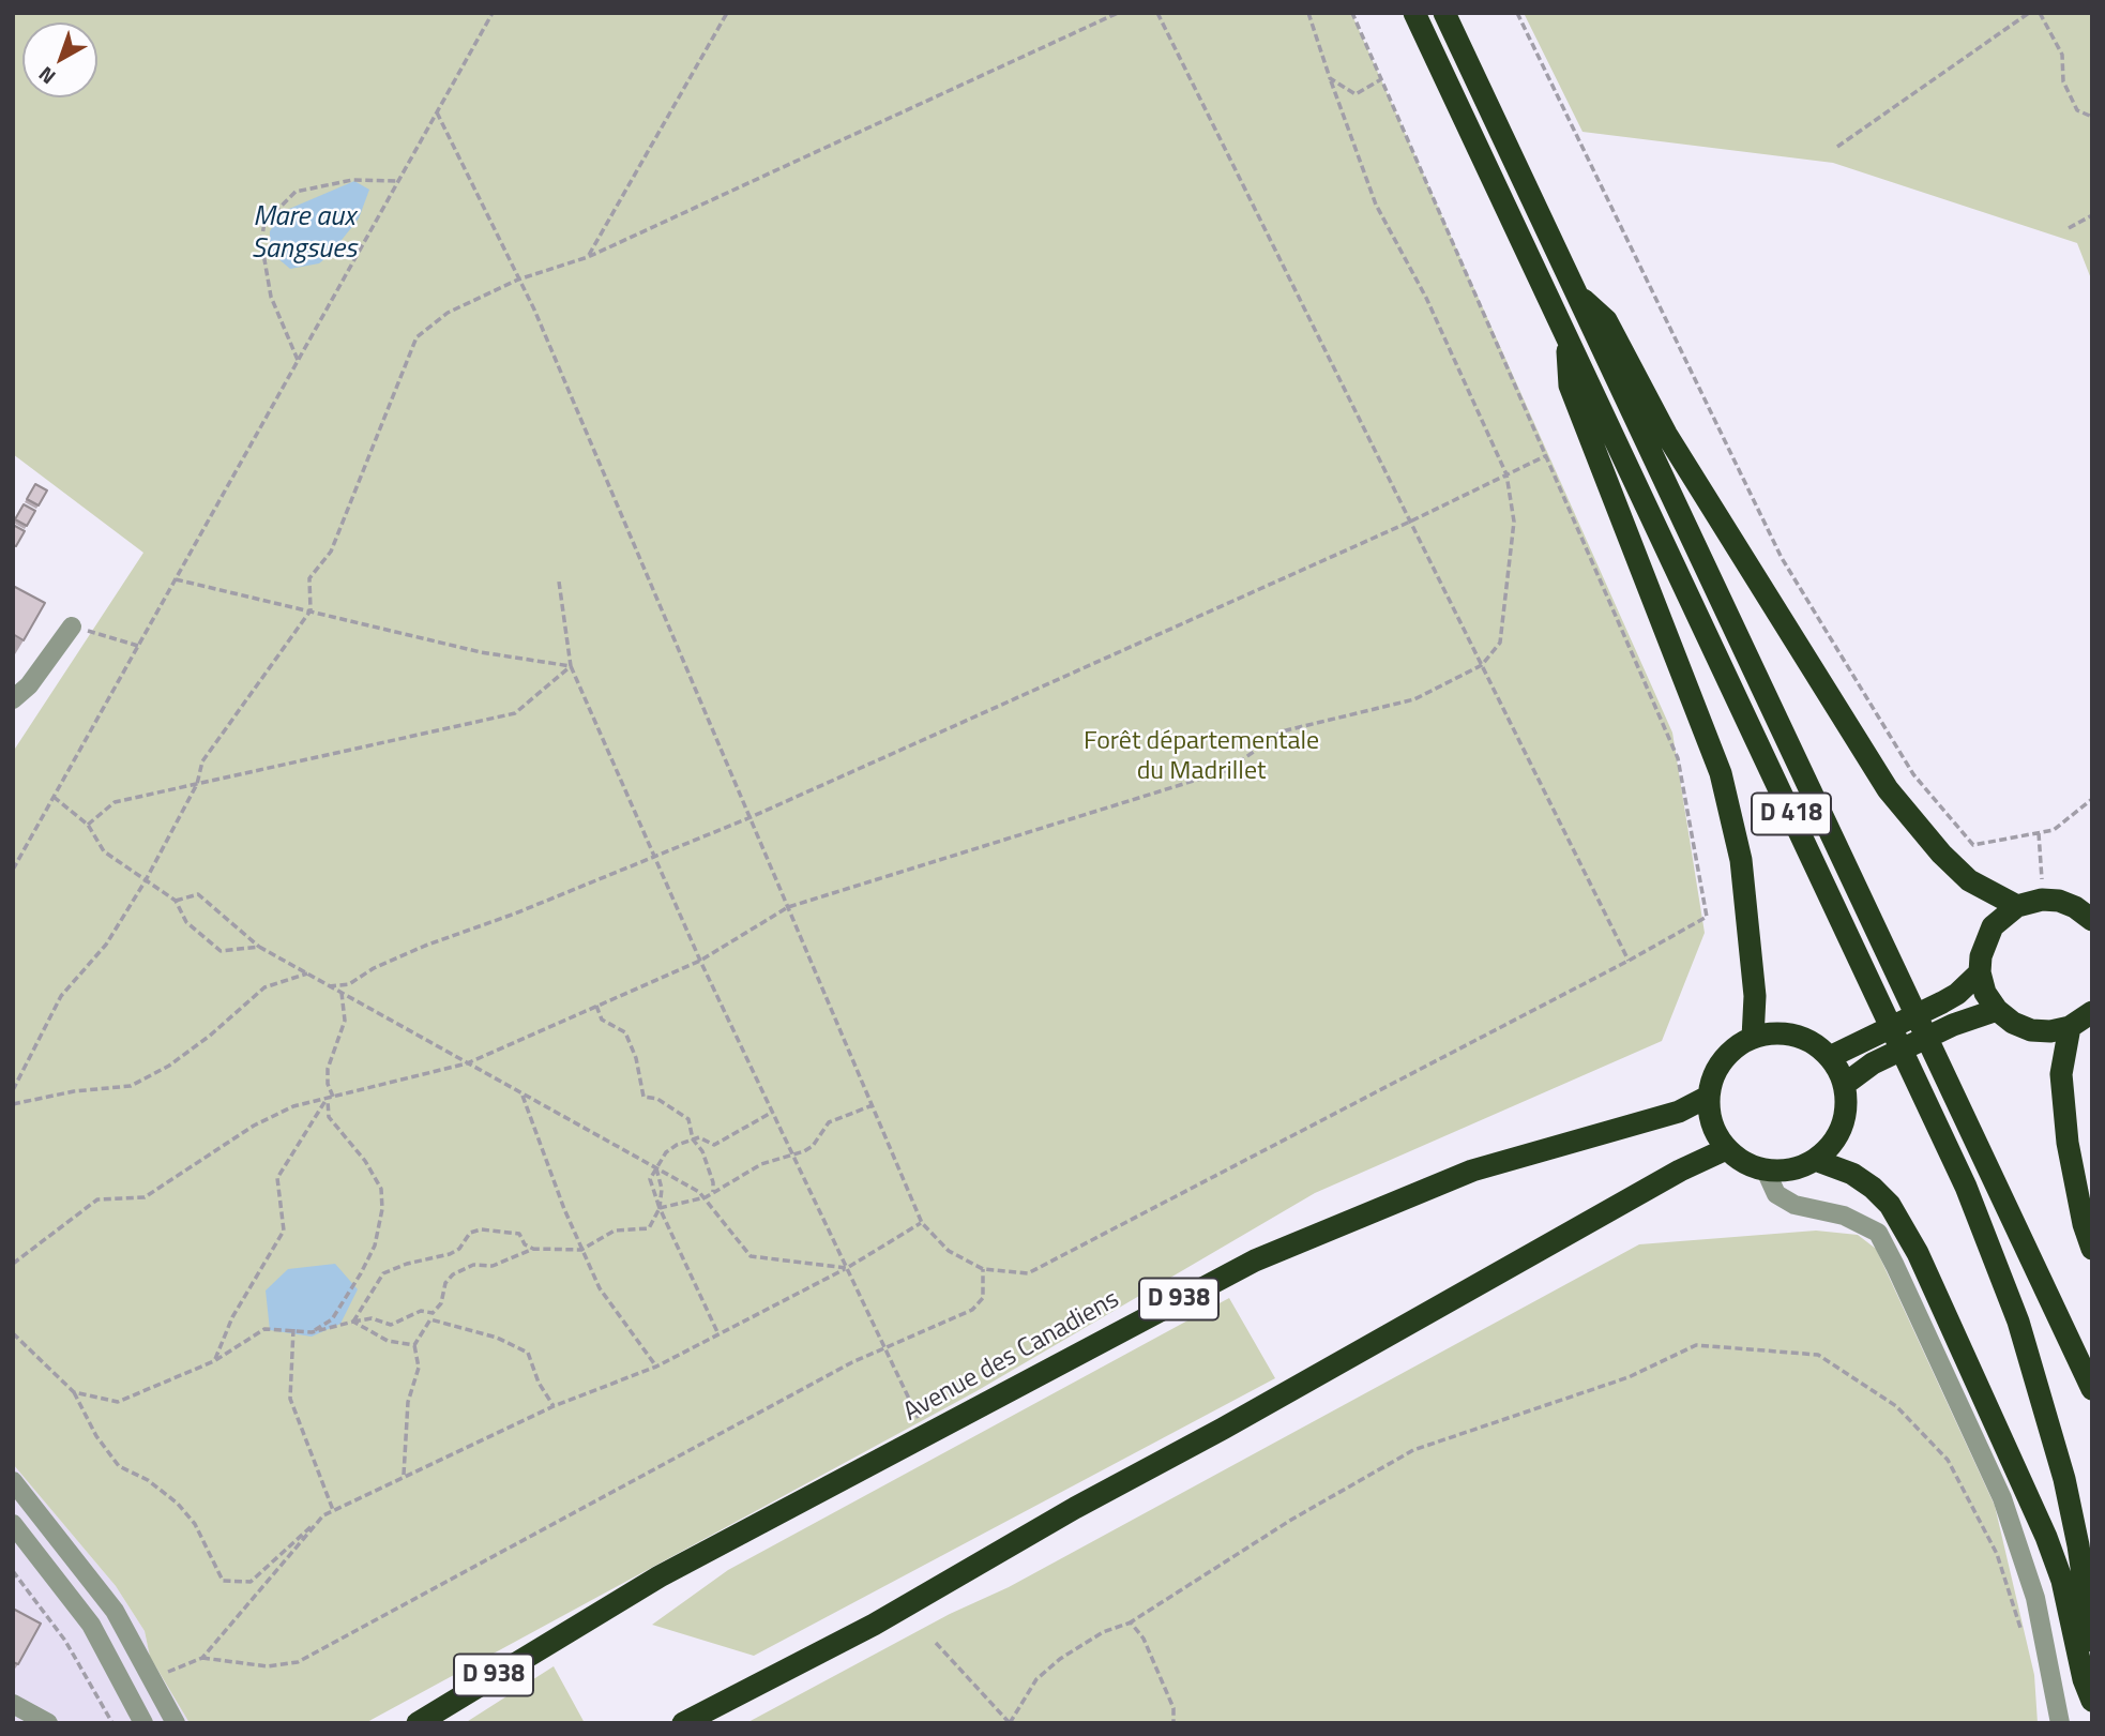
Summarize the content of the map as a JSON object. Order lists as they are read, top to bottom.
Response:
{
  "streets": {
    "highway": ["D 418", "D 938", "Avenue des Canadiens"]
  },
  "water": ["Mare aux Sangsues"],
  "parks": ["Forêt départementale du Madrillet"],
  "north": "bottom left"
}
